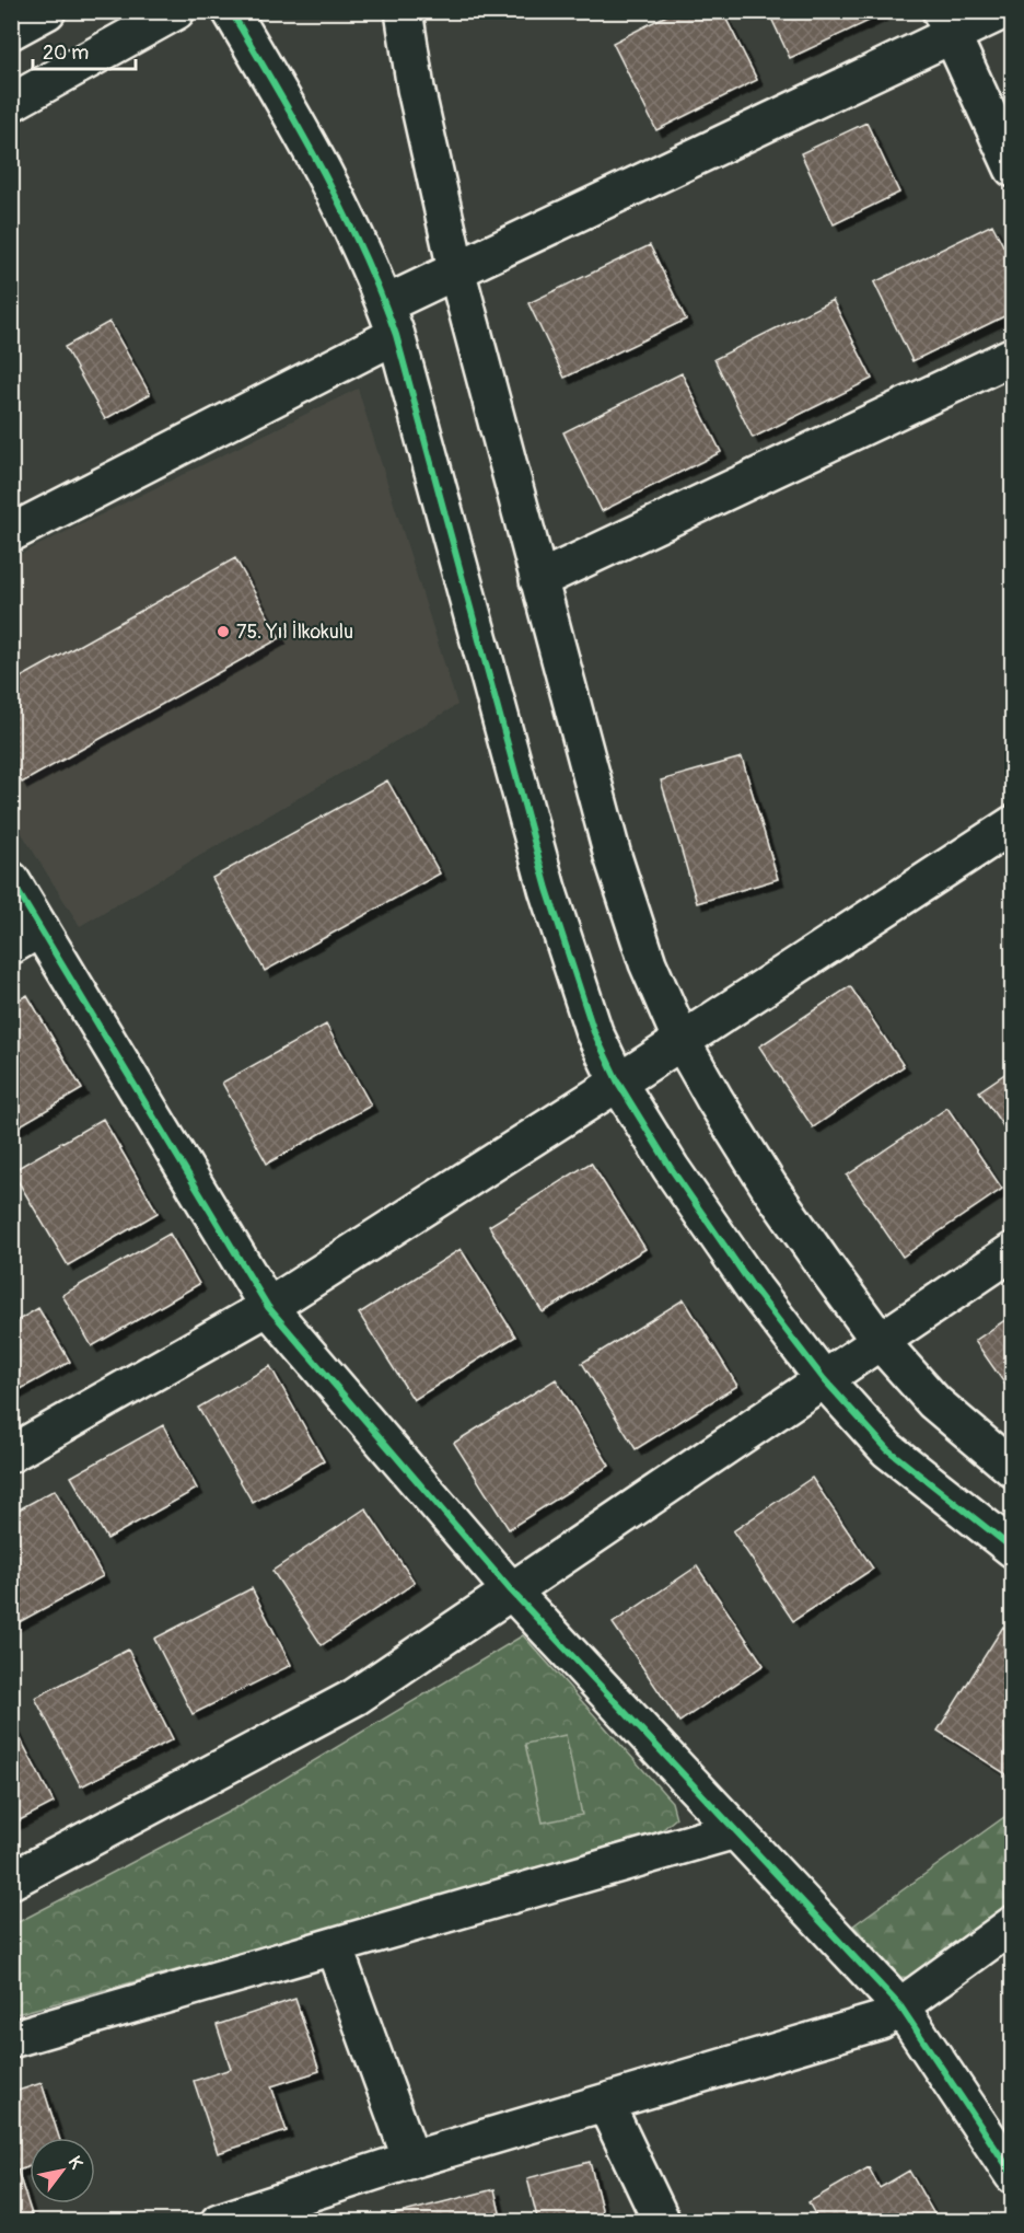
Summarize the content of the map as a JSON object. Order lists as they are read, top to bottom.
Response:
{
  "places": ["75. Yıl İlkokulu"],
  "scale_bar": "20 m",
  "north": "top right"
}
